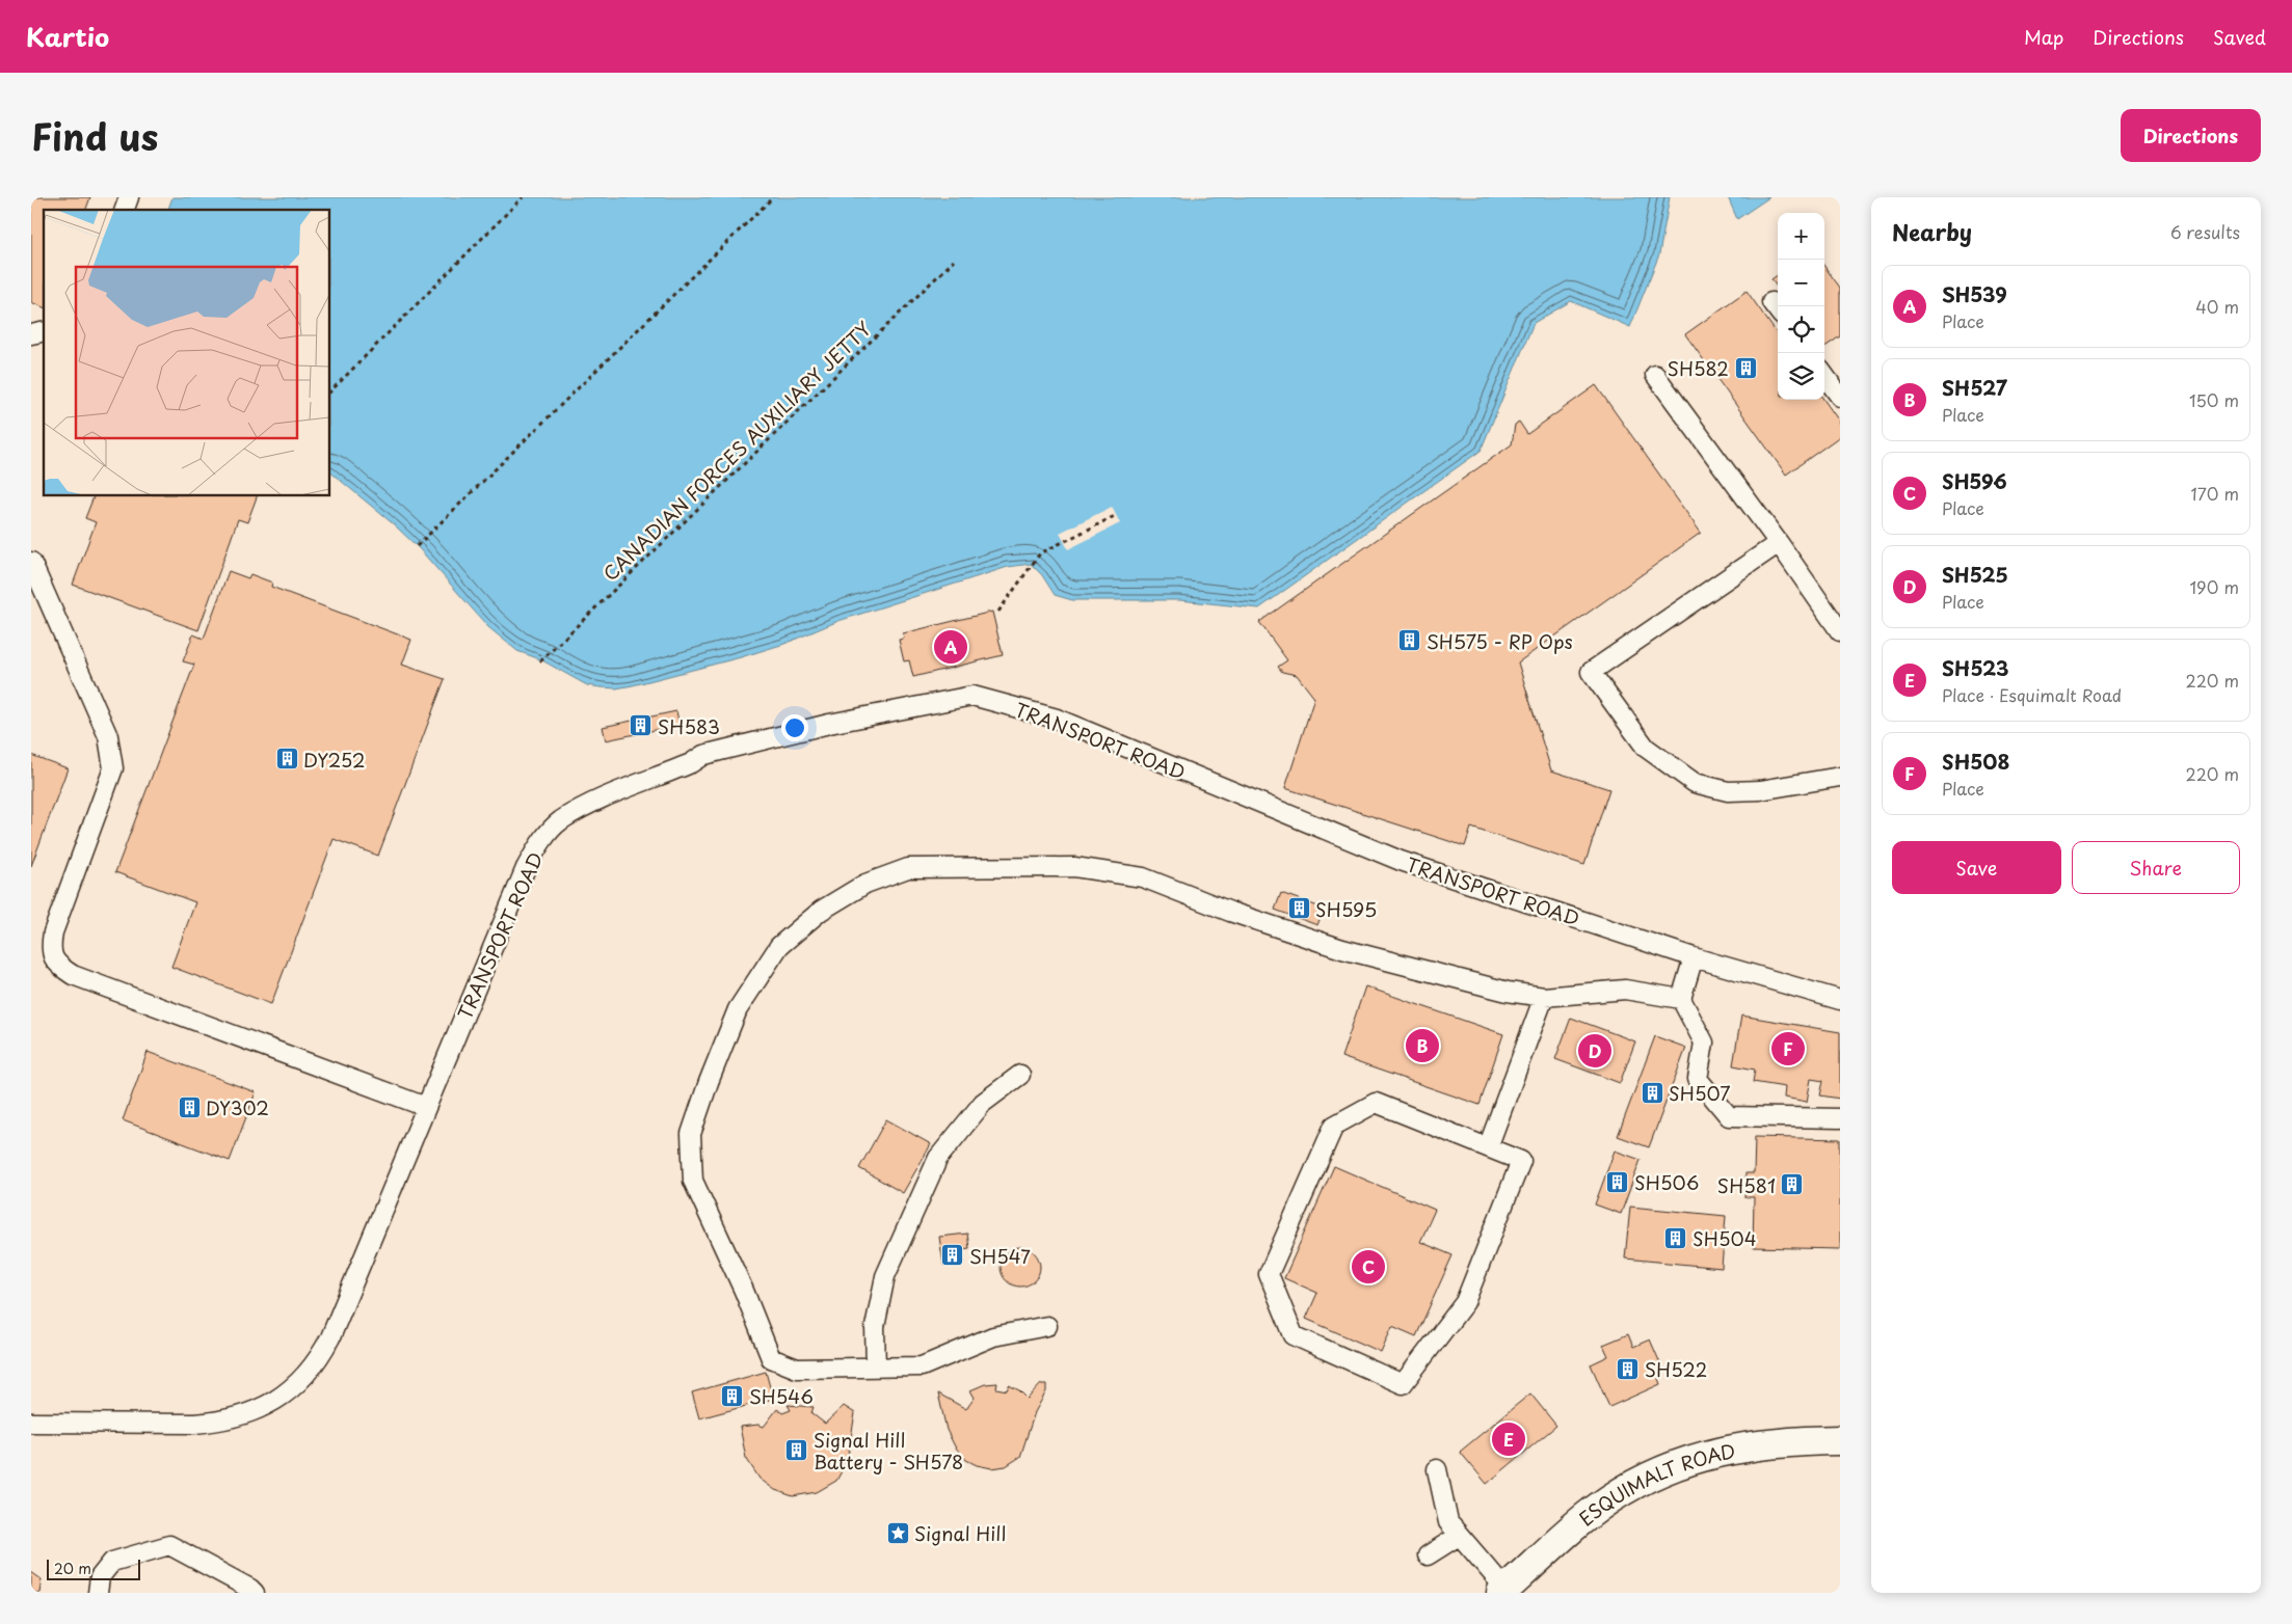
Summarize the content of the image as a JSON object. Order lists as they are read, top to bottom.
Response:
{
  "streets": {
    "street": ["ESQUIMALT ROAD"],
    "lane": ["TRANSPORT ROAD"],
    "path": ["CANADIAN FORCES AUXILIARY JETTY"]
  },
  "places": {
    "building": [
      "SH582",
      "SH575 - RP Ops",
      "SH583",
      "DY252",
      "SH595",
      "SH507",
      "DY302",
      "SH506",
      "SH581",
      "SH504",
      "SH547",
      "SH522",
      "SH546",
      "Signal Hill Battery - SH578"
    ],
    "place": ["Signal Hill"]
  },
  "scale_bar": "20 m",
  "page": {
    "header": "Kartio",
    "nav": ["Map", "Directions", "Saved"],
    "title": "Find us",
    "buttons": [
      "Directions",
      ["Save", "Share"]
    ],
    "heading": ["Nearby", "6 results"],
    "map_buttons": ["+", "−"],
    "list": [
      {
        "mark": "A",
        "name": "SH539",
        "note": "Place",
        "value": "40 m"
      },
      {
        "mark": "B",
        "name": "SH527",
        "note": "Place",
        "value": "150 m"
      },
      {
        "mark": "C",
        "name": "SH596",
        "note": "Place",
        "value": "170 m"
      },
      {
        "mark": "D",
        "name": "SH525",
        "note": "Place",
        "value": "190 m"
      },
      {
        "mark": "E",
        "name": "SH523",
        "note": "Place · Esquimalt Road",
        "value": "220 m"
      },
      {
        "mark": "F",
        "name": "SH508",
        "note": "Place",
        "value": "220 m"
      }
    ],
    "pins": [
      "A",
      "B",
      "F",
      "D",
      "C",
      "E"
    ],
    "scale": "20 m"
  }
}
